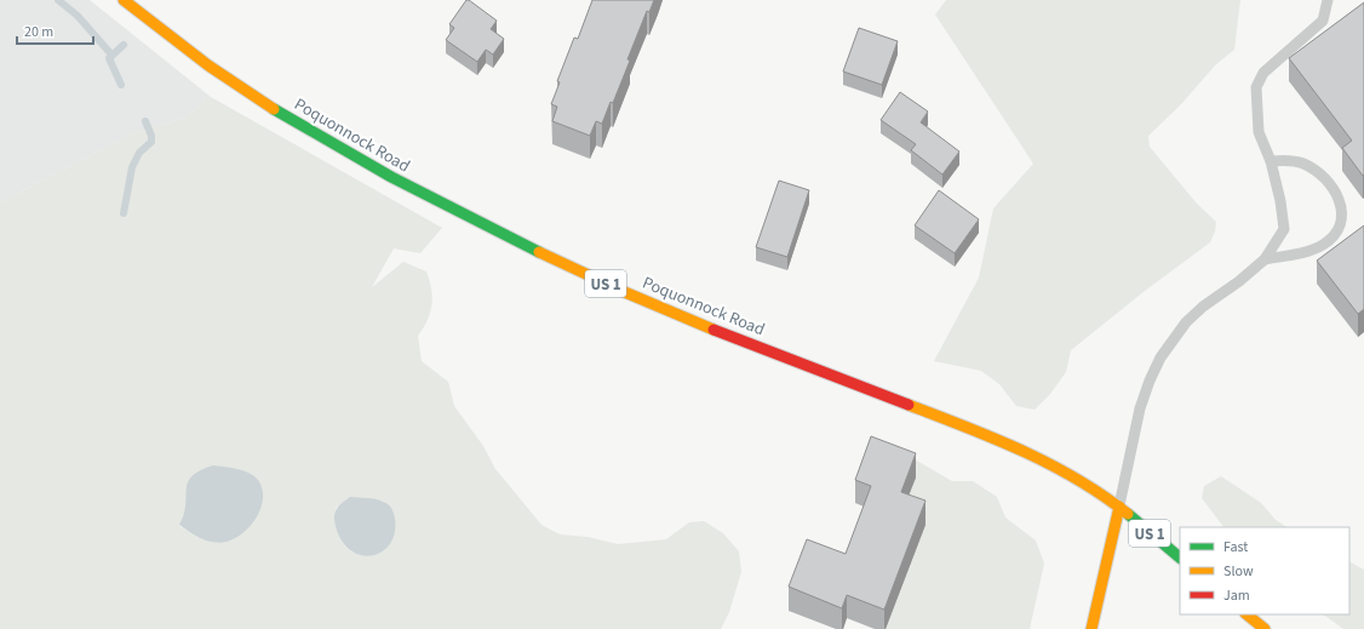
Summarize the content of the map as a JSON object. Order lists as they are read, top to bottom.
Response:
{
  "streets": {
    "main road": ["Poquonnock Road", "US 1"]
  },
  "legend": ["Fast", "Slow", "Jam"],
  "scale_bar": "20 m"
}
